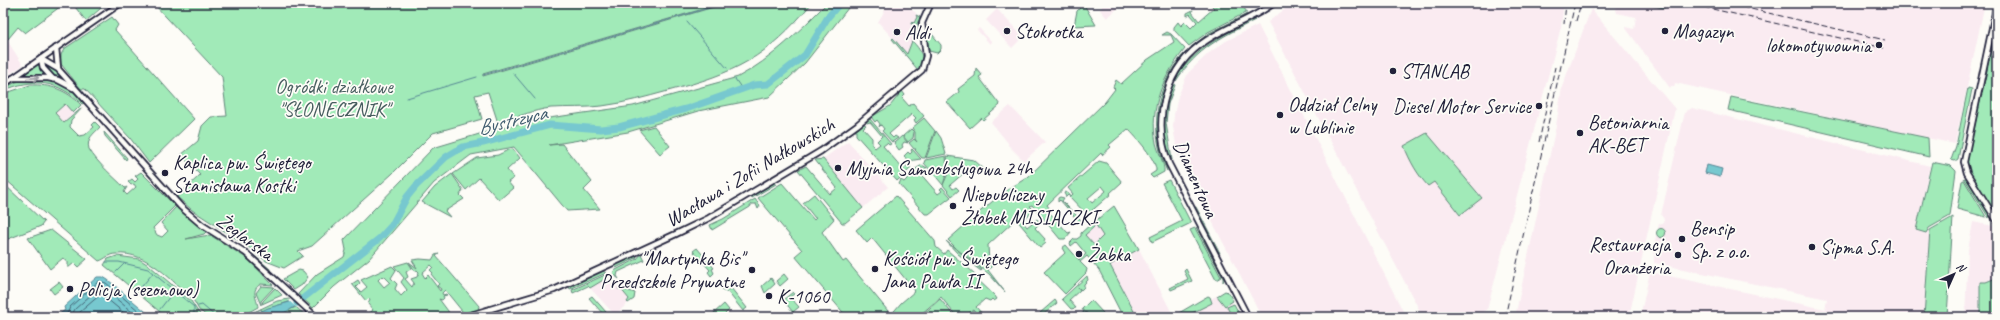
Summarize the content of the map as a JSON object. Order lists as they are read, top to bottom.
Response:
{
  "streets": {
    "street": ["Wacława i Zofii Nałkowskich", "Diamentowa", "Żeglarska"]
  },
  "water": ["Bystrzyca"],
  "parks": ["Ogródki działkowe \"SŁONECZNIK\""],
  "places": [
    "Stokrotka",
    "Magazyn",
    "Aldi",
    "lokomotywownia",
    "STANLAB",
    "Diesel Motor Service",
    "Oddział Celny w Lublinie",
    "Betoniarnia AK-BET",
    "Myjnia Samoobsługowa 24h",
    "Kaplica pw. Świętego Stanisława Kostki",
    "Niepubliczny Żłobek MISIACZKI",
    "Bensip Sp. z o.o.",
    "Sipma S.A.",
    "Żabka",
    "Restauracja Oranżeria",
    "Kościół pw. Świętego Jana Pawła II",
    "\"Martynka Bis\" Przedszkole Prywatne",
    "Policja (sezonowo)",
    "K-1060"
  ],
  "north": "top right"
}
